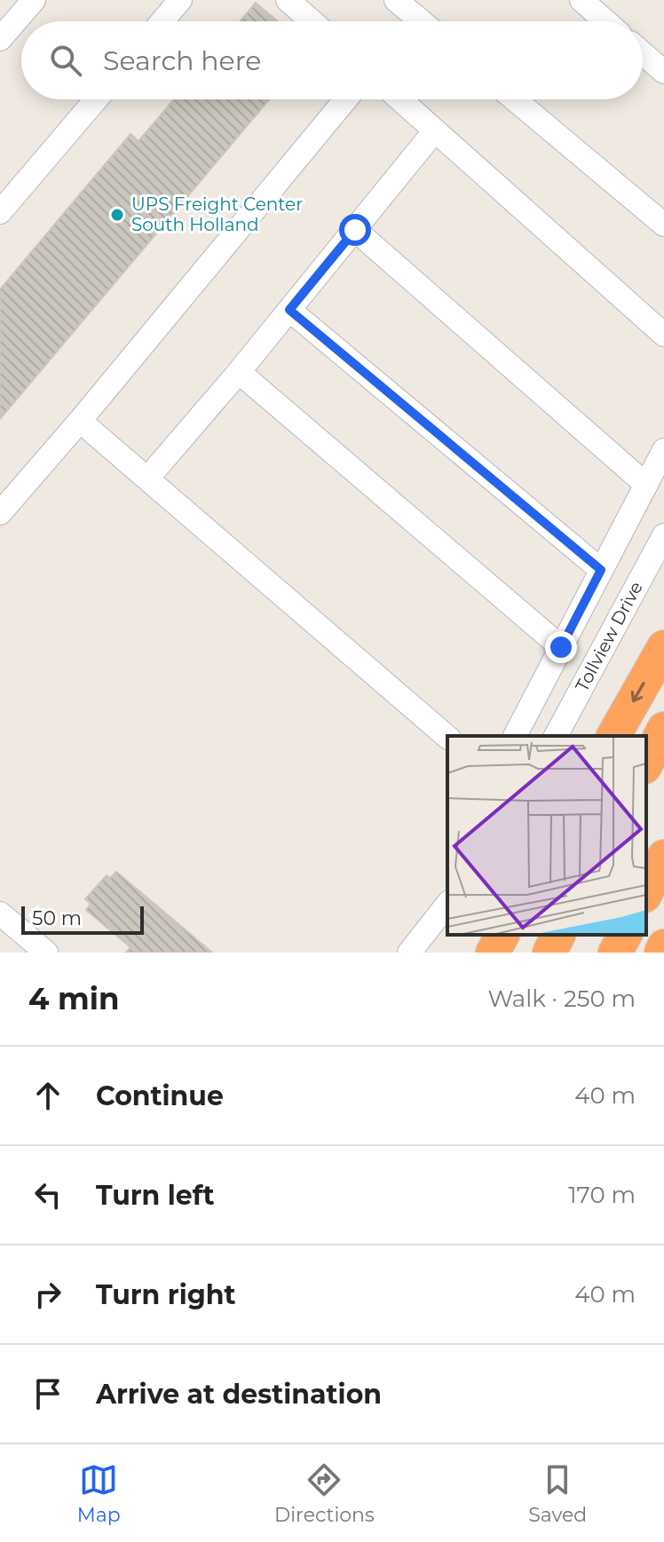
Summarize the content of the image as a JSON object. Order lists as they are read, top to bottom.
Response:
{
  "streets": {
    "street": ["Tollview Drive"]
  },
  "places": ["UPS Freight Center South Holland"],
  "scale_bar": "50 m",
  "page": {
    "search": "Search here",
    "scale": "50 m",
    "heading": ["4 min", "Walk · 250 m"],
    "list": [
      ["Continue", "40 m"],
      ["Turn left", "170 m"],
      ["Turn right", "40 m"],
      "Arrive at destination"
    ],
    "nav": ["Map", "Directions", "Saved"]
  }
}
